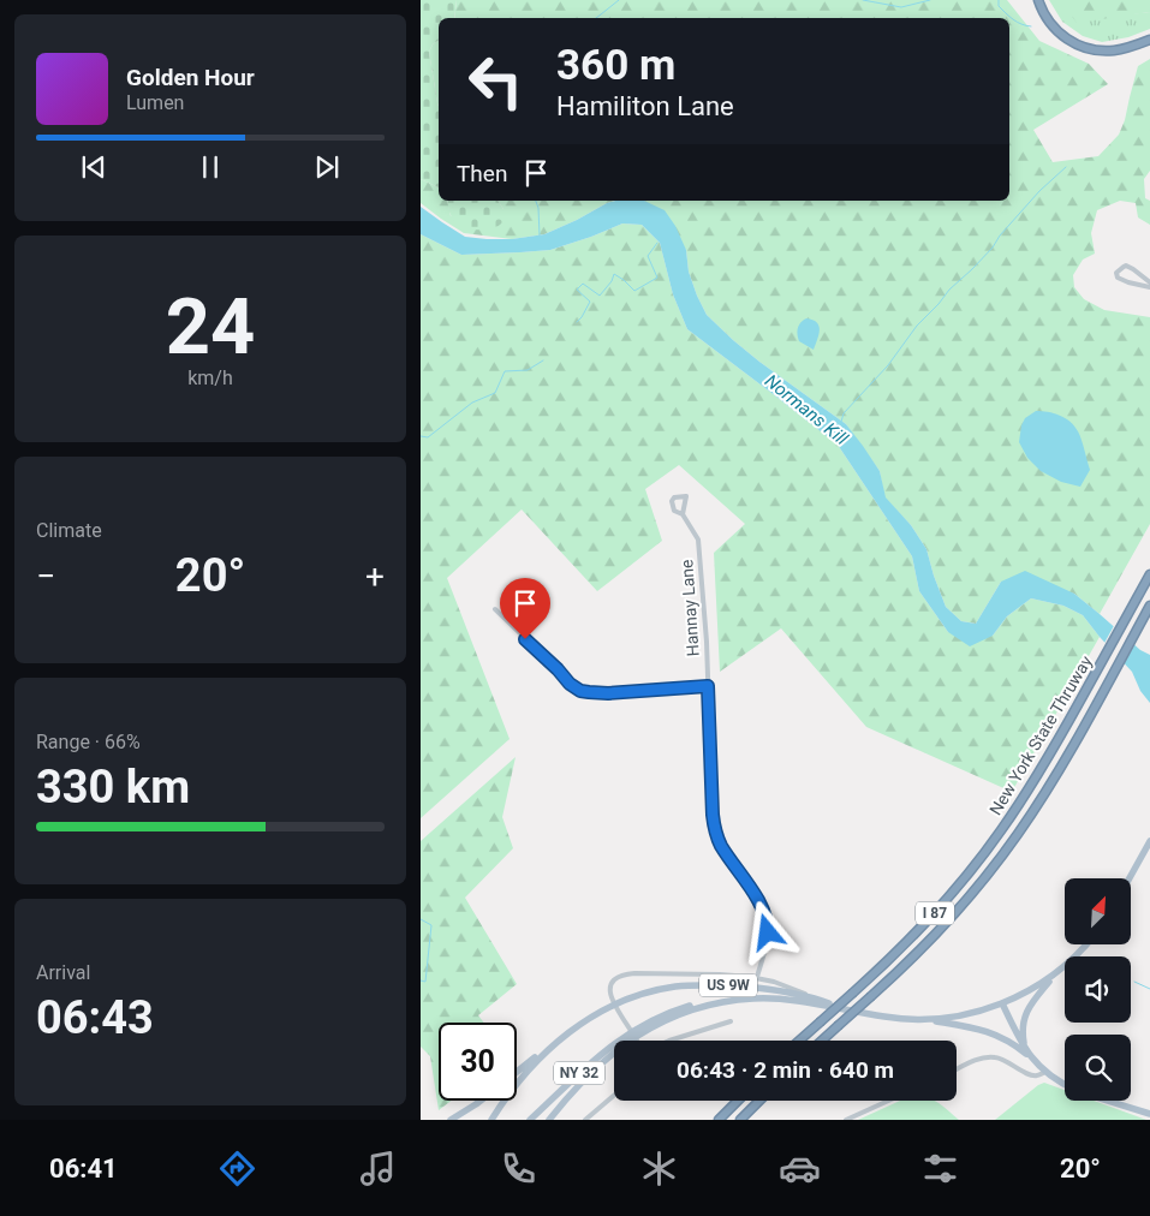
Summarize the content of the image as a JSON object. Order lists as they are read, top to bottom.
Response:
{
  "streets": {
    "highway": ["New York State Thruway", "I 87"],
    "main road": ["US 9W", "NY 32"],
    "street": ["Hannay Lane"]
  },
  "crossings": [
    ["US 9W", "NY 32"]
  ],
  "water": ["Normans Kill"],
  "north": "top right",
  "page": {
    "turn": ["360 m", "Hamiliton Lane"],
    "song": ["Golden Hour", "Lumen"],
    "then": "Then",
    "tile": [
      ["24", "km/h"],
      "Climate",
      ["Range · 66%", "330 km"],
      ["Arrival", "06:43"]
    ],
    "heat": ["−", "20°", "+"],
    "limit": "30",
    "trip": "06:43 · 2 min · 640 m",
    "tabs": ["06:41", "20°"]
  }
}
